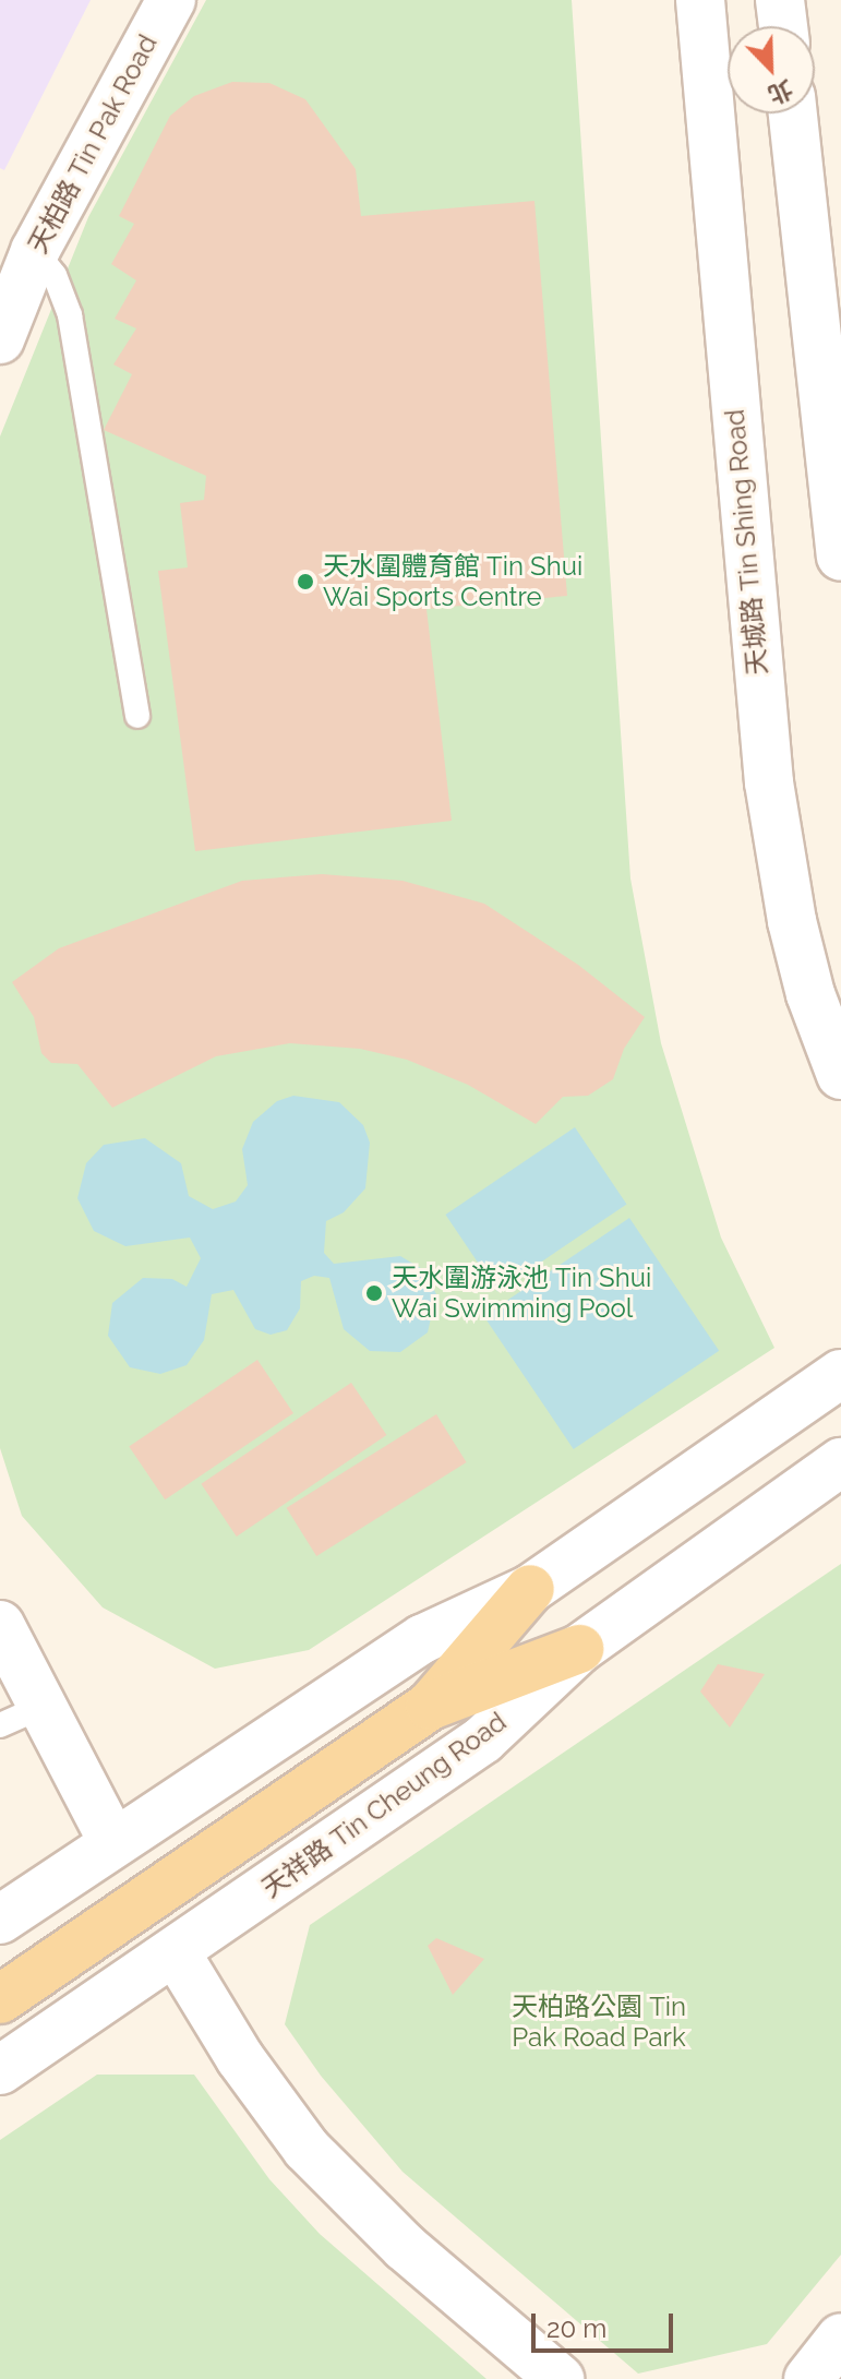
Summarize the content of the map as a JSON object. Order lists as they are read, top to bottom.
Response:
{
  "streets": {
    "street": ["天柏路 Tin Pak Road", "天城路 Tin Shing Road", "天祥路 Tin Cheung Road"]
  },
  "parks": ["天柏路公園 Tin Pak Road Park"],
  "places": ["天水圍體育館 Tin Shui Wai Sports Centre", "天水圍游泳池 Tin Shui Wai Swimming Pool"],
  "scale_bar": "20 m",
  "north": "bottom right"
}
